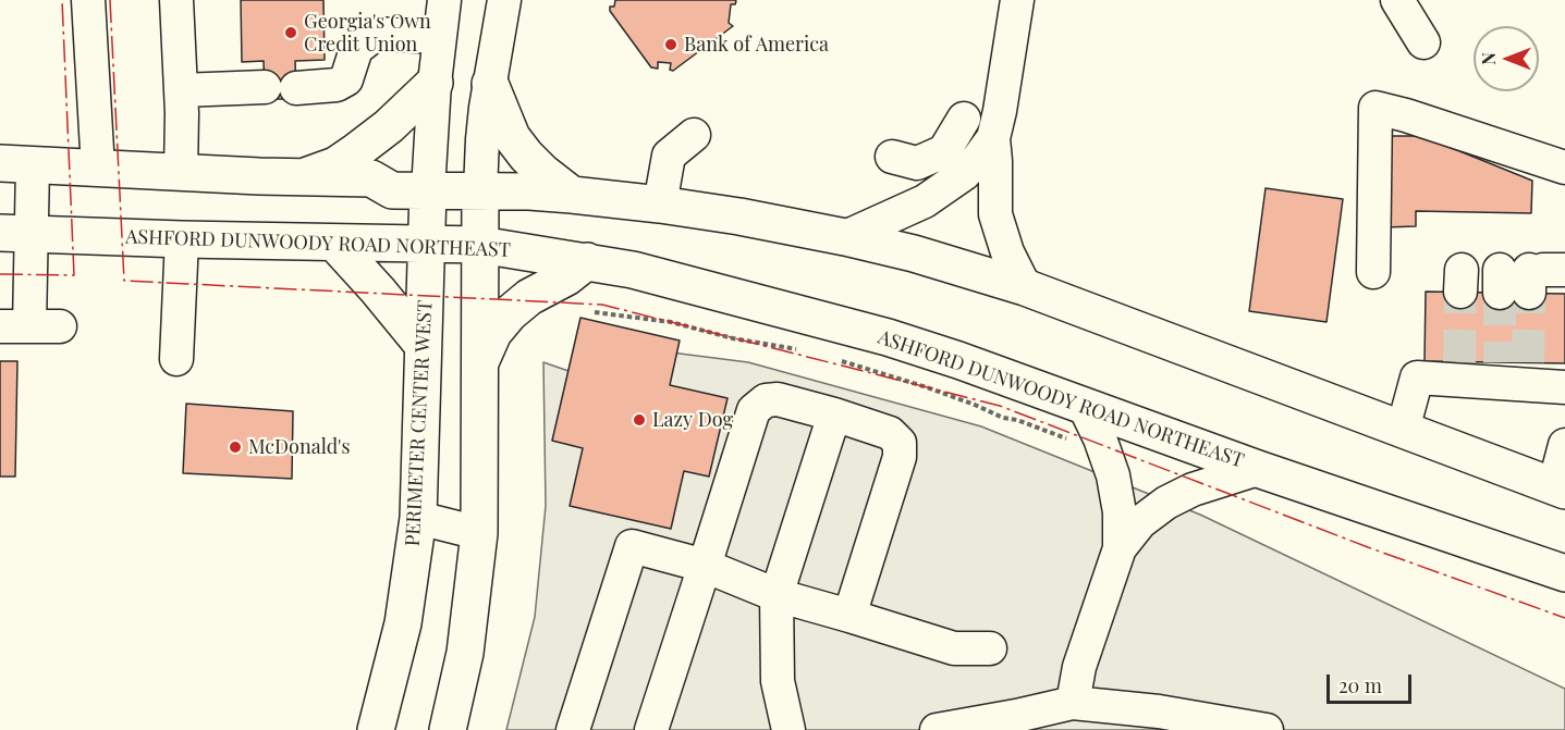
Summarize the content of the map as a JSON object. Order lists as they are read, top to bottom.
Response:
{
  "streets": {
    "main road": ["ASHFORD DUNWOODY ROAD NORTHEAST", "PERIMETER CENTER WEST"]
  },
  "crossings": [
    ["ASHFORD DUNWOODY ROAD NORTHEAST", "PERIMETER CENTER WEST"]
  ],
  "places": [
    "Georgia's Own Credit Union",
    "Bank of America",
    "Lazy Dog",
    "McDonald's"
  ],
  "scale_bar": "20 m",
  "north": "left"
}
